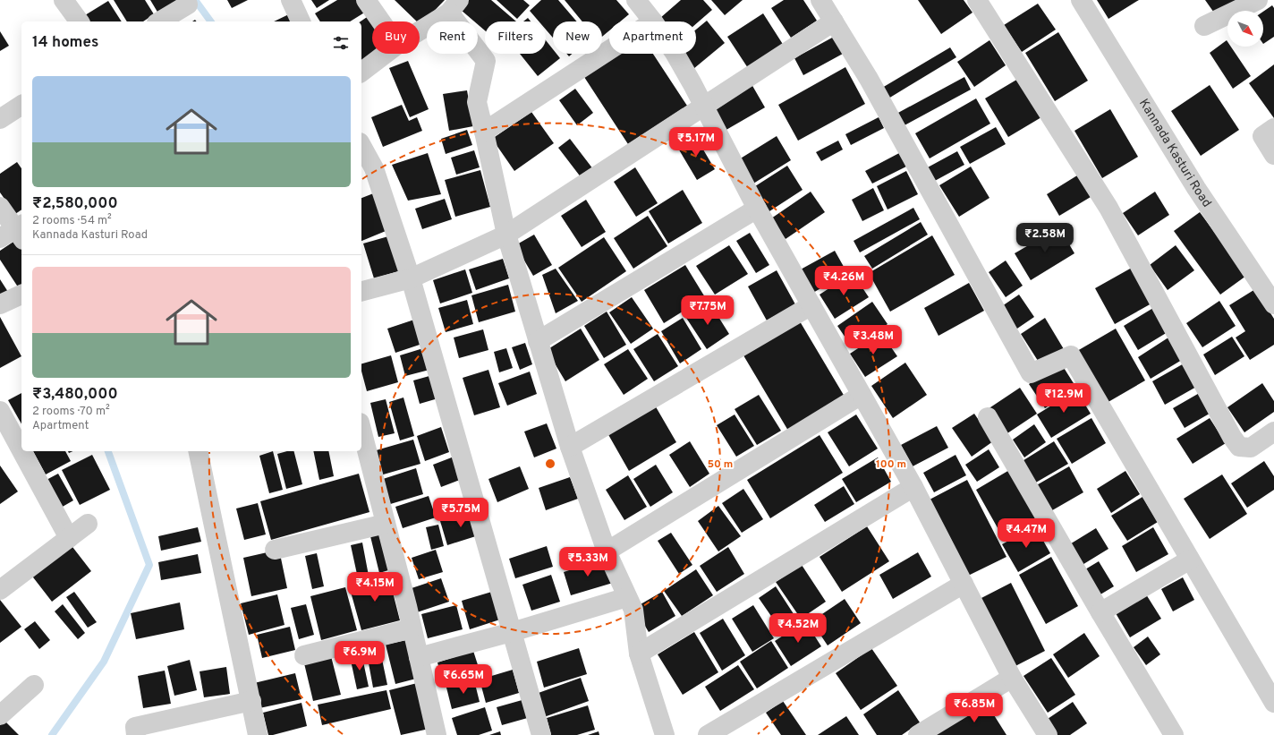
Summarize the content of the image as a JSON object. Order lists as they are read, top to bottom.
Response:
{
  "streets": {
    "street": ["Kannada Kasturi Road"]
  },
  "north": "bottom right",
  "page": {
    "chip": [
      "Buy",
      "Rent",
      "Filters",
      "New",
      "Apartment"
    ],
    "heading": "14 homes",
    "list": [
      {
        "name": "₹2,580,000",
        "note": "2 rooms · 54 m² · Kannada Kasturi Road"
      },
      {
        "name": "₹3,480,000",
        "note": "2 rooms · 70 m² · Apartment"
      }
    ],
    "price": [
      "₹5.17M",
      "₹2.58M",
      "₹4.26M",
      "₹7.75M",
      "₹3.48M",
      "₹12.9M",
      "₹5.75M",
      "₹4.47M",
      "₹5.33M",
      "₹4.15M",
      "₹4.52M",
      "₹6.9M",
      "₹6.65M",
      "₹6.85M"
    ]
  },
  "rings": ["50 m", "100 m"]
}
